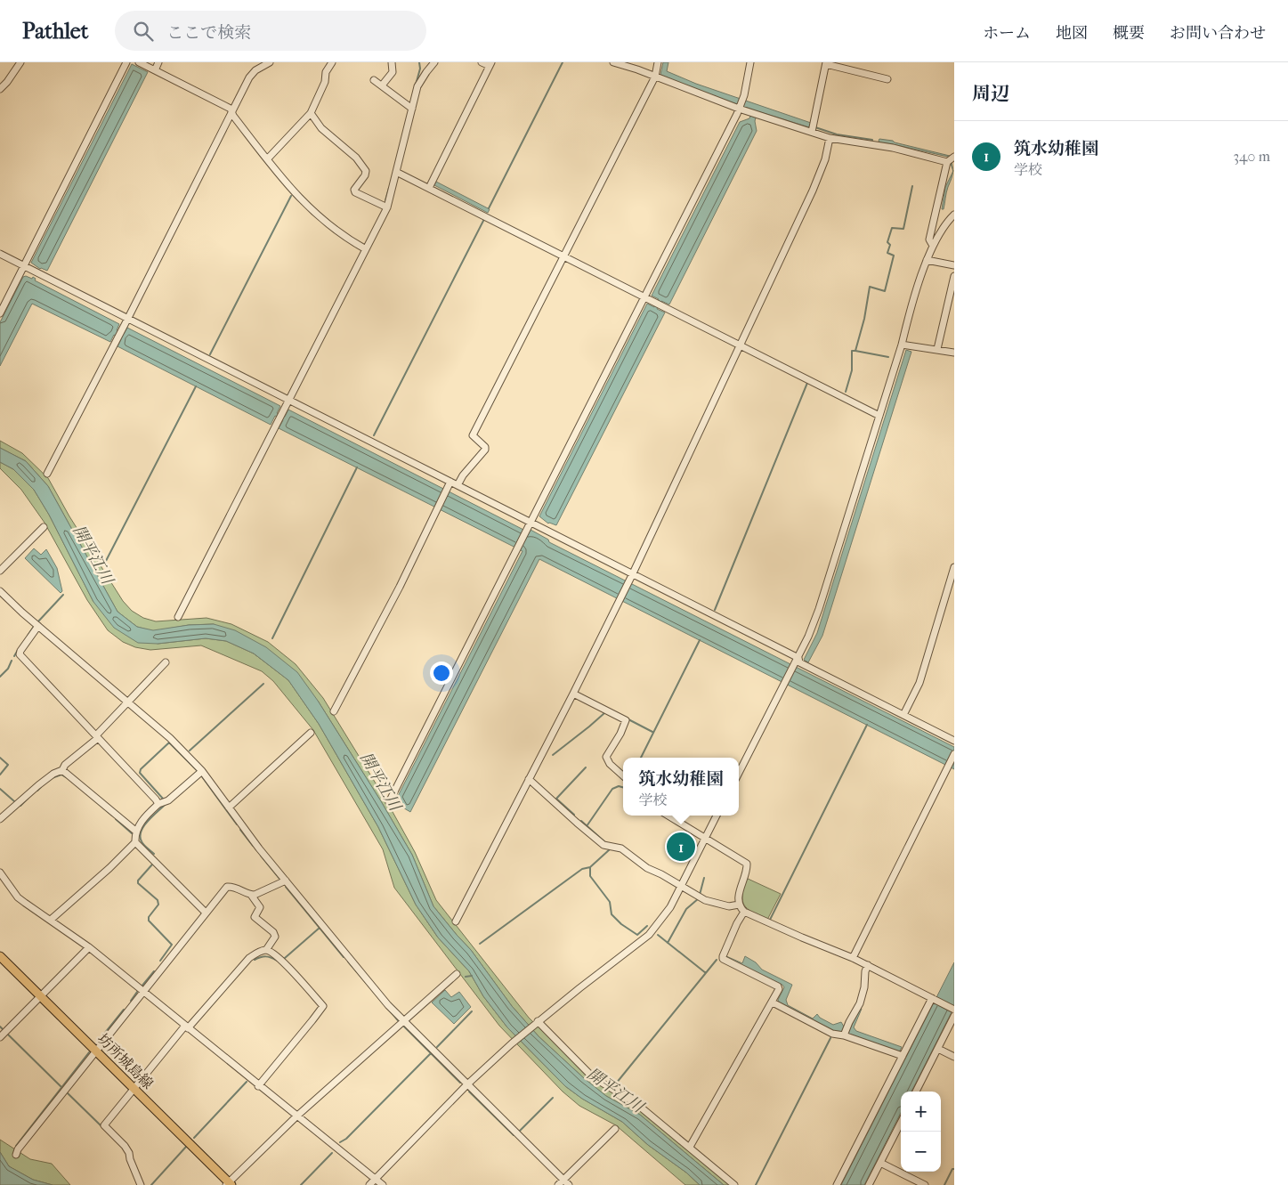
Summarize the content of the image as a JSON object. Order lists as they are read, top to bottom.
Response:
{
  "streets": {
    "main road": ["坊所城島線"]
  },
  "water": ["開平江川"],
  "page": {
    "header": "Pathlet",
    "search": "ここで検索",
    "nav": [
      "ホーム",
      "地図",
      "概要",
      "お問い合わせ"
    ],
    "heading": "周辺",
    "list": [
      {
        "mark": "1",
        "name": "筑水幼稚園",
        "note": "学校",
        "value": "340 m"
      }
    ],
    "popup": ["筑水幼稚園", "学校"],
    "pins": "1",
    "map_buttons": ["+", "−"]
  }
}
